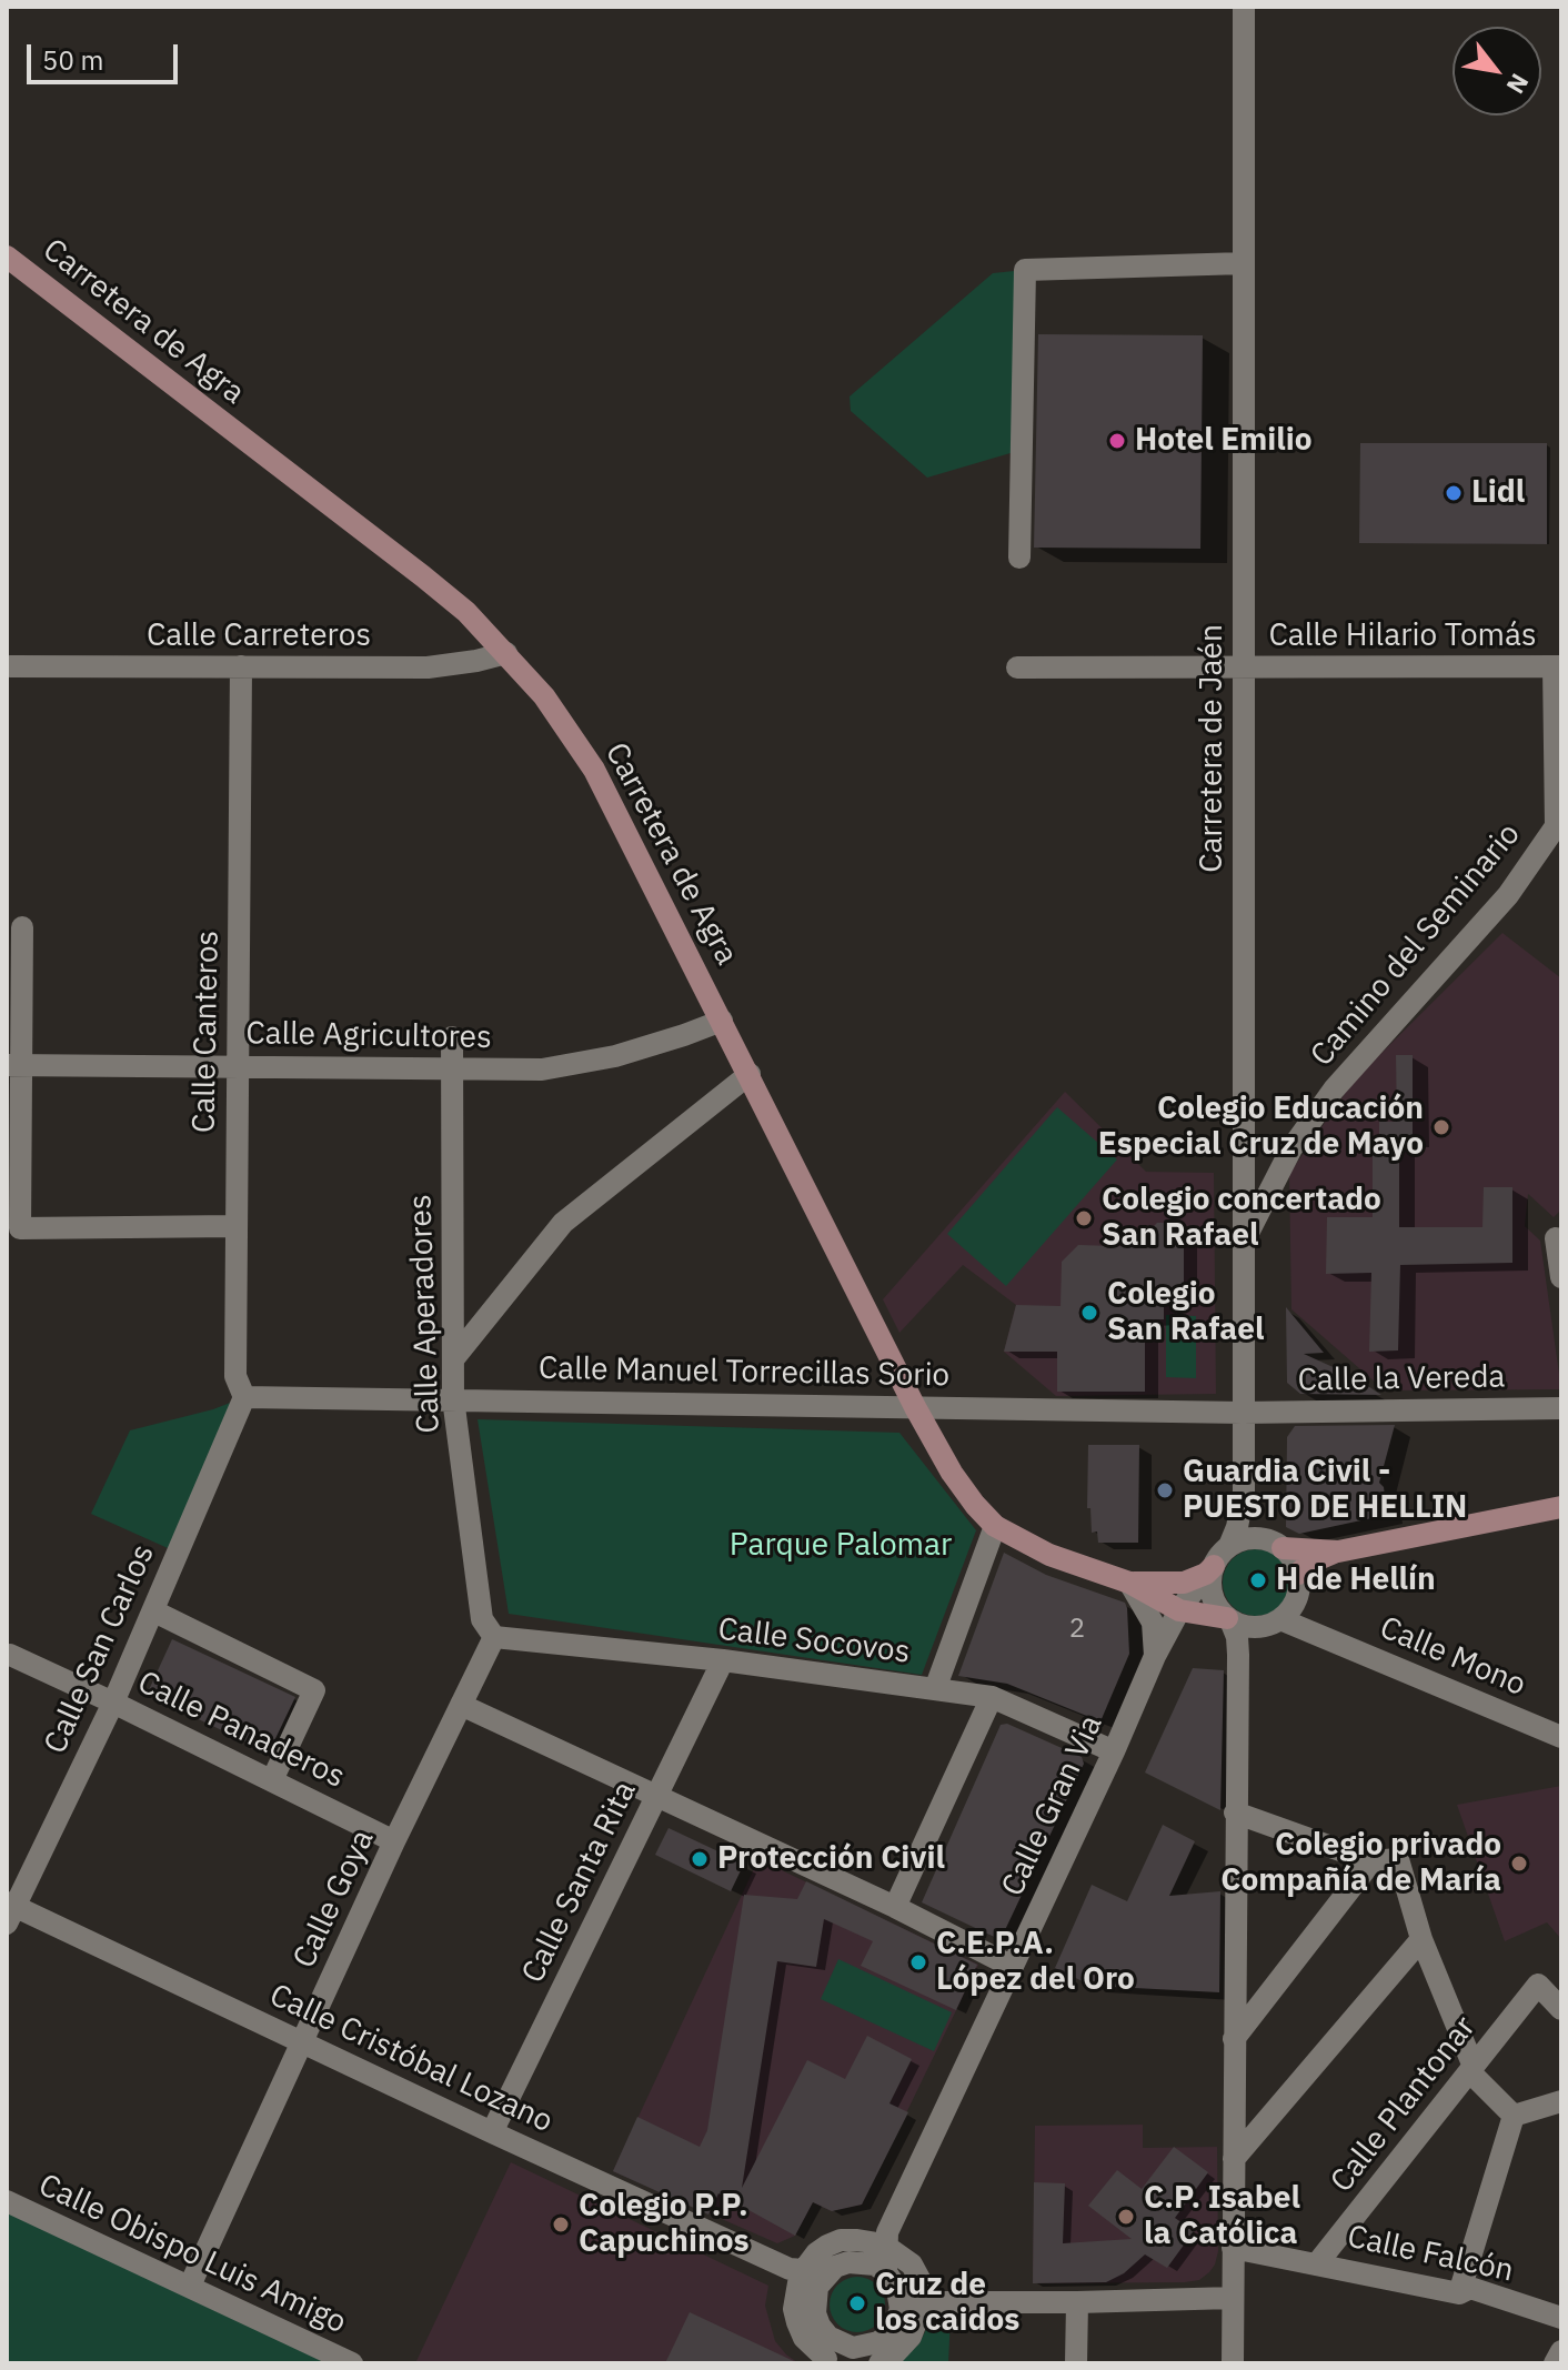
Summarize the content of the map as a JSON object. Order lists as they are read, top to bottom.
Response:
{
  "streets": {
    "street": [
      "Carretera de Agra",
      "Calle Carreteros",
      "Calle Hilario Tomás",
      "Carretera de Jaén",
      "Camino del Seminario",
      "Calle Canteros",
      "Calle Agricultores",
      "Calle Aperadores",
      "Calle Manuel Torrecillas Sorio",
      "Calle la Vereda",
      "Calle Socovos",
      "Calle San Carlos",
      "Calle Mono",
      "Calle Panaderos",
      "Calle Gran Via",
      "Calle Santa Rita",
      "Calle Goya",
      "Calle Cristóbal Lozano",
      "Calle Plantonar",
      "Calle Obispo Luis Amigo",
      "Calle Falcón"
    ]
  },
  "crossings": [
    ["Carretera de Agra", "Calle Carreteros"],
    ["Carretera de Agra", "Carretera de Jaén"],
    ["Carretera de Agra", "Calle Agricultores"],
    ["Carretera de Agra", "Calle Manuel Torrecillas Sorio"],
    ["Carretera de Agra", "Calle Mono"],
    ["Carretera de Agra", "Calle Gran Via"],
    ["Calle Carreteros", "Calle Canteros"],
    ["Calle Hilario Tomás", "Carretera de Jaén"],
    ["Calle Hilario Tomás", "Camino del Seminario"],
    ["Carretera de Jaén", "Camino del Seminario"],
    ["Carretera de Jaén", "Calle Manuel Torrecillas Sorio"],
    ["Carretera de Jaén", "Calle la Vereda"],
    ["Carretera de Jaén", "Calle Mono"],
    ["Carretera de Jaén", "Calle Gran Via"],
    ["Calle Canteros", "Calle Agricultores"],
    ["Calle Canteros", "Calle Manuel Torrecillas Sorio"],
    ["Calle Canteros", "Calle San Carlos"],
    ["Calle Agricultores", "Calle Aperadores"],
    ["Calle Aperadores", "Calle Manuel Torrecillas Sorio"],
    ["Calle Aperadores", "Calle Socovos"],
    ["Calle Aperadores", "Calle Goya"],
    ["Calle Manuel Torrecillas Sorio", "Calle la Vereda"],
    ["Calle Manuel Torrecillas Sorio", "Calle San Carlos"],
    ["Calle Socovos", "Calle Gran Via"],
    ["Calle Socovos", "Calle Santa Rita"],
    ["Calle Socovos", "Calle Goya"],
    ["Calle San Carlos", "Calle Panaderos"],
    ["Calle San Carlos", "Calle Cristóbal Lozano"],
    ["Calle Mono", "Calle Gran Via"],
    ["Calle Panaderos", "Calle Goya"],
    ["Calle Santa Rita", "Calle Cristóbal Lozano"],
    ["Calle Goya", "Calle Cristóbal Lozano"],
    ["Calle Goya", "Calle Obispo Luis Amigo"],
    ["Calle Plantonar", "Calle Falcón"]
  ],
  "parks": ["Parque Palomar"],
  "places": [
    "Hotel Emilio",
    "Lidl",
    "Colegio Educación Especial Cruz de Mayo",
    "Colegio concertado San Rafael",
    "Colegio San Rafael",
    "Guardia Civil - PUESTO DE HELLIN",
    "H de Hellín",
    "Protección Civil",
    "Colegio privado Compañía de María",
    "C.E.P.A. López del Oro",
    "C.P. Isabel la Católica",
    "Colegio P.P. Capuchinos",
    "Cruz de los caidos"
  ],
  "house_numbers": ["2"],
  "scale_bar": "50 m",
  "north": "bottom right"
}
